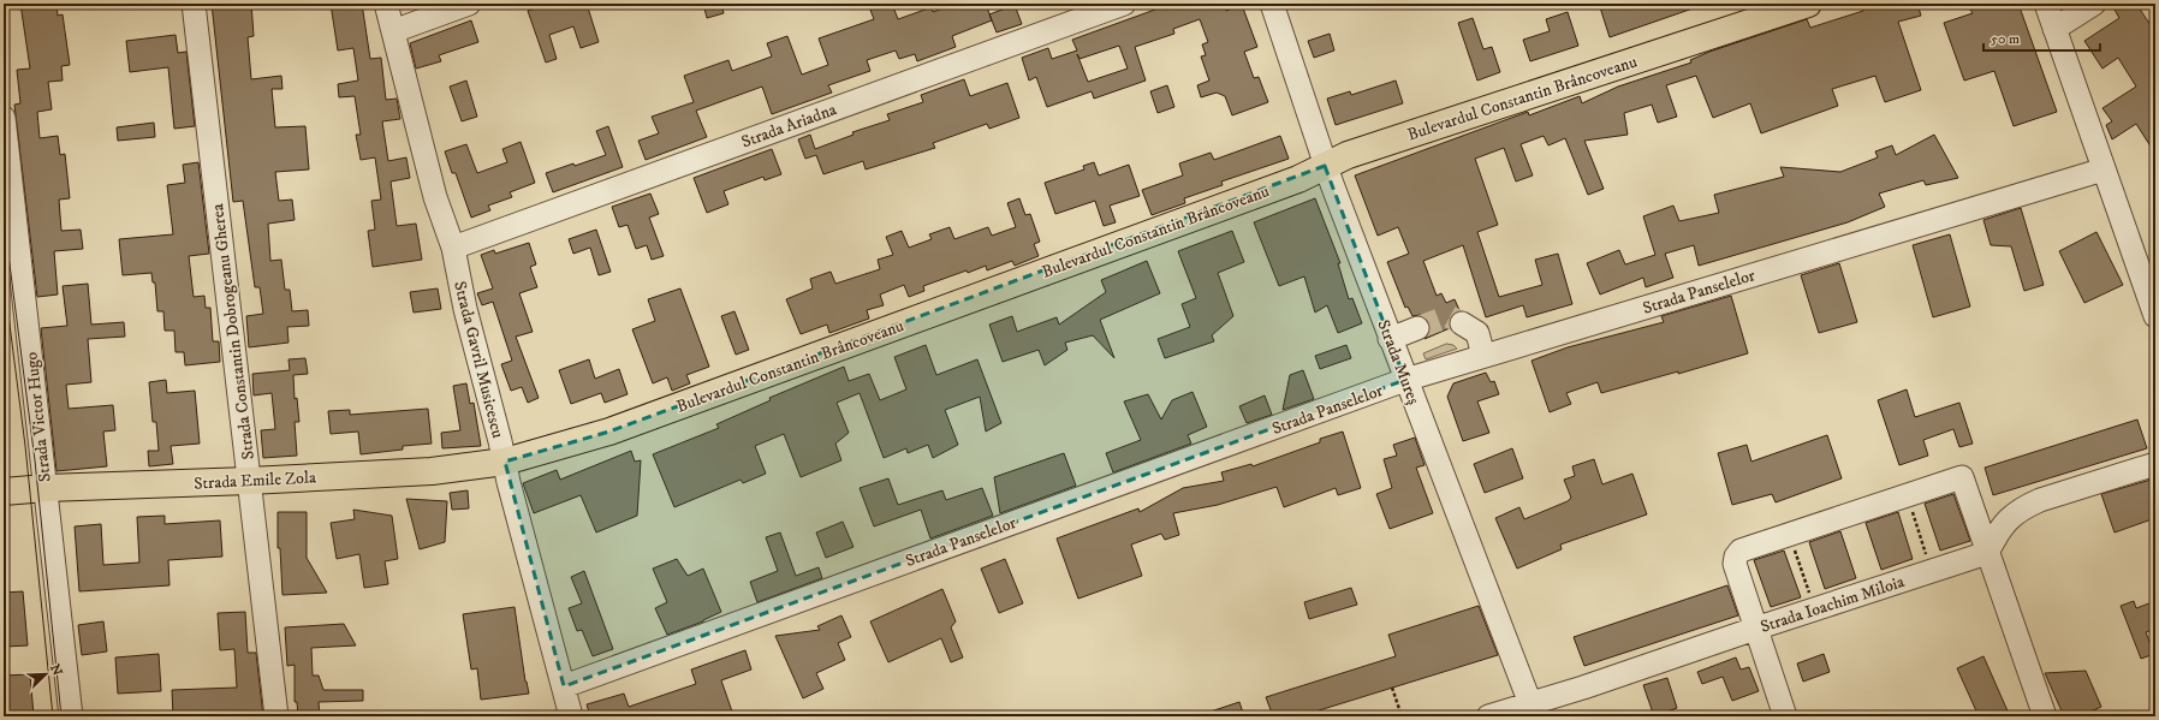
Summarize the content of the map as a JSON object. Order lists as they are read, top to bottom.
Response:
{
  "streets": {
    "main road": ["Bulevardul Constantin Brâncoveanu", "Strada Emile Zola"],
    "street": [
      "Strada Ariadna",
      "Strada Panselelor",
      "Strada Constantin Dobrogeanu Gherea",
      "Strada Gavril Musicescu",
      "Strada Mureș",
      "Strada Victor Hugo",
      "Strada Ioachim Miloia"
    ]
  },
  "crossings": [
    ["Bulevardul Constantin Brâncoveanu", "Strada Gavril Musicescu"],
    ["Bulevardul Constantin Brâncoveanu", "Strada Mureș"],
    ["Bulevardul Constantin Brâncoveanu", "Strada Emile Zola"],
    ["Strada Ariadna", "Strada Gavril Musicescu"],
    ["Strada Panselelor", "Strada Gavril Musicescu"],
    ["Strada Panselelor", "Strada Mureș"],
    ["Strada Constantin Dobrogeanu Gherea", "Strada Emile Zola"],
    ["Strada Gavril Musicescu", "Strada Emile Zola"],
    ["Strada Mureș", "Strada Ioachim Miloia"],
    ["Strada Victor Hugo", "Strada Emile Zola"]
  ],
  "scale_bar": "50 m",
  "north": "top right"
}
